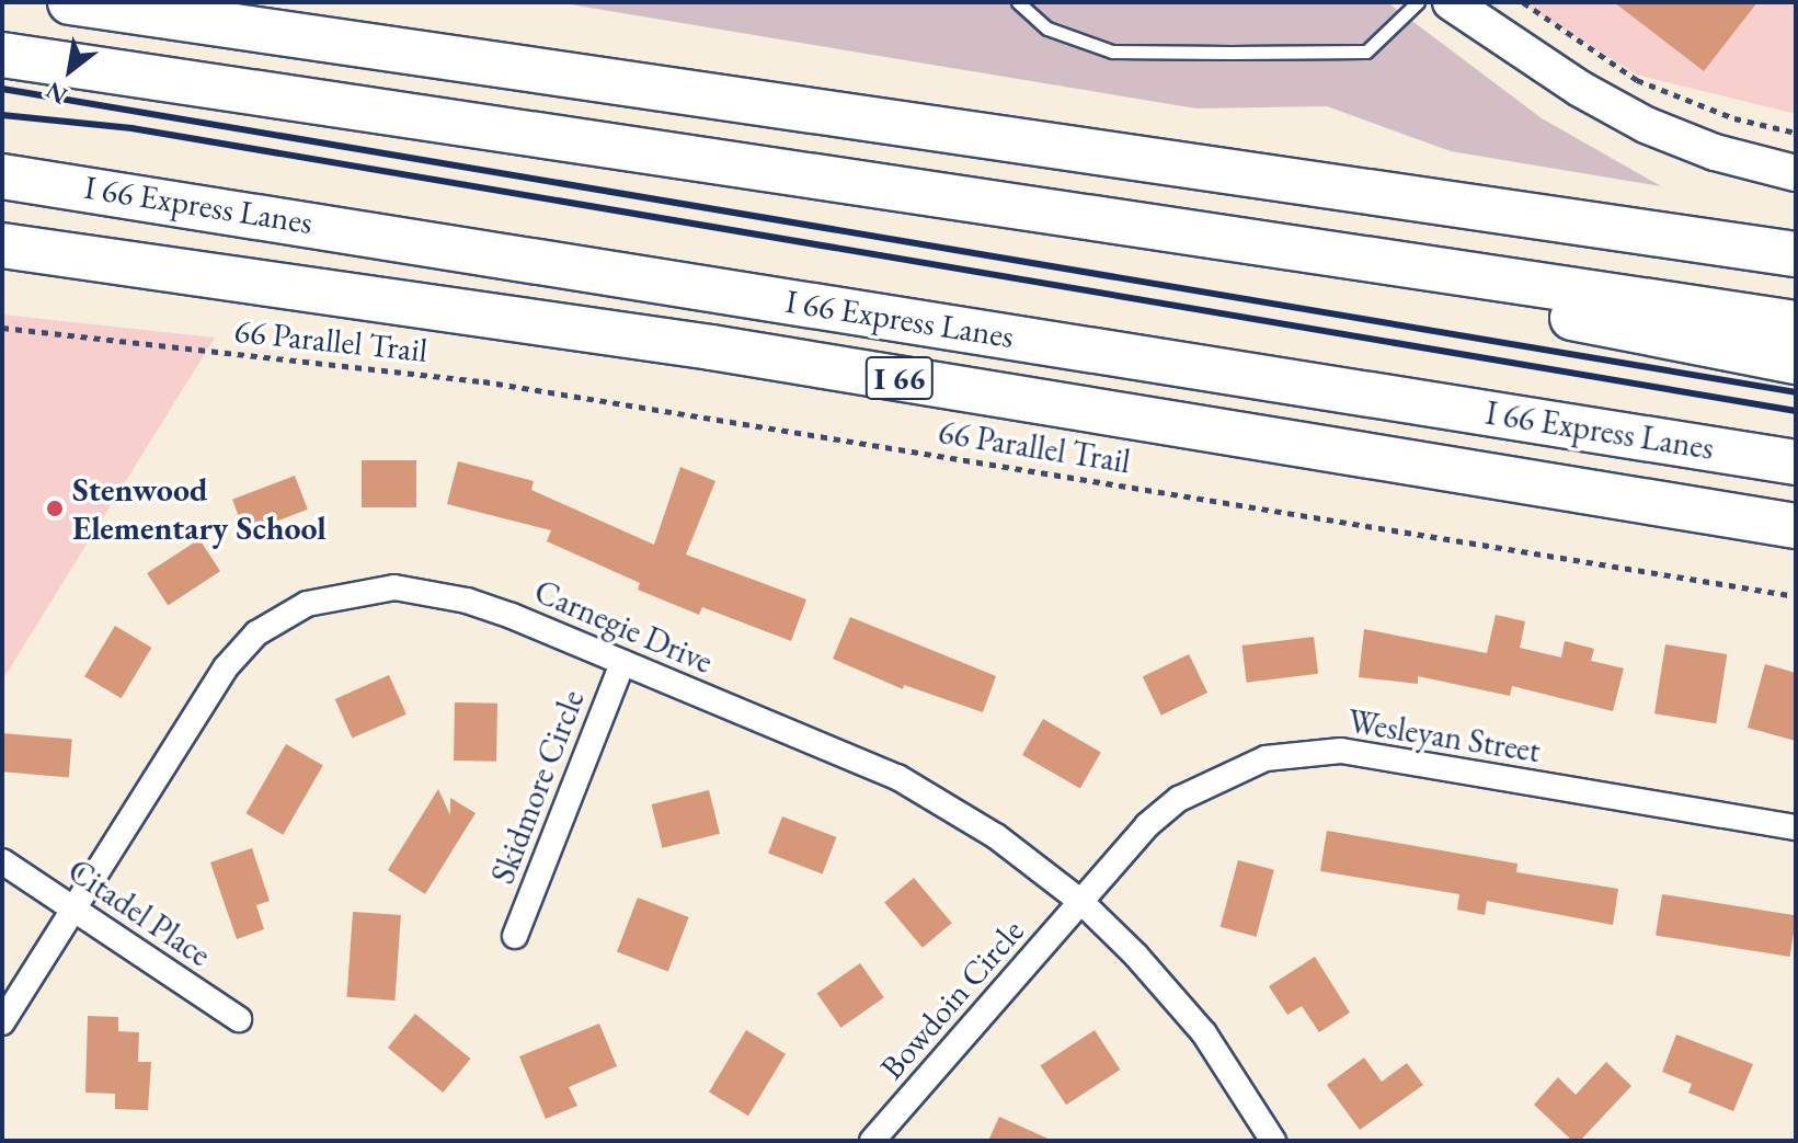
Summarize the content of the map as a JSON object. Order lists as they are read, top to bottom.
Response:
{
  "streets": {
    "highway": ["I 66 Express Lanes", "I 66"],
    "street": [
      "Carnegie Drive",
      "Wesleyan Street",
      "Skidmore Circle",
      "Citadel Place",
      "Bowdoin Circle"
    ],
    "path": ["66 Parallel Trail"]
  },
  "crossings": [
    ["Carnegie Drive", "Wesleyan Street"],
    ["Carnegie Drive", "Skidmore Circle"],
    ["Carnegie Drive", "Citadel Place"],
    ["Carnegie Drive", "Bowdoin Circle"],
    ["Wesleyan Street", "Bowdoin Circle"]
  ],
  "places": ["Stenwood Elementary School"],
  "north": "bottom left"
}
